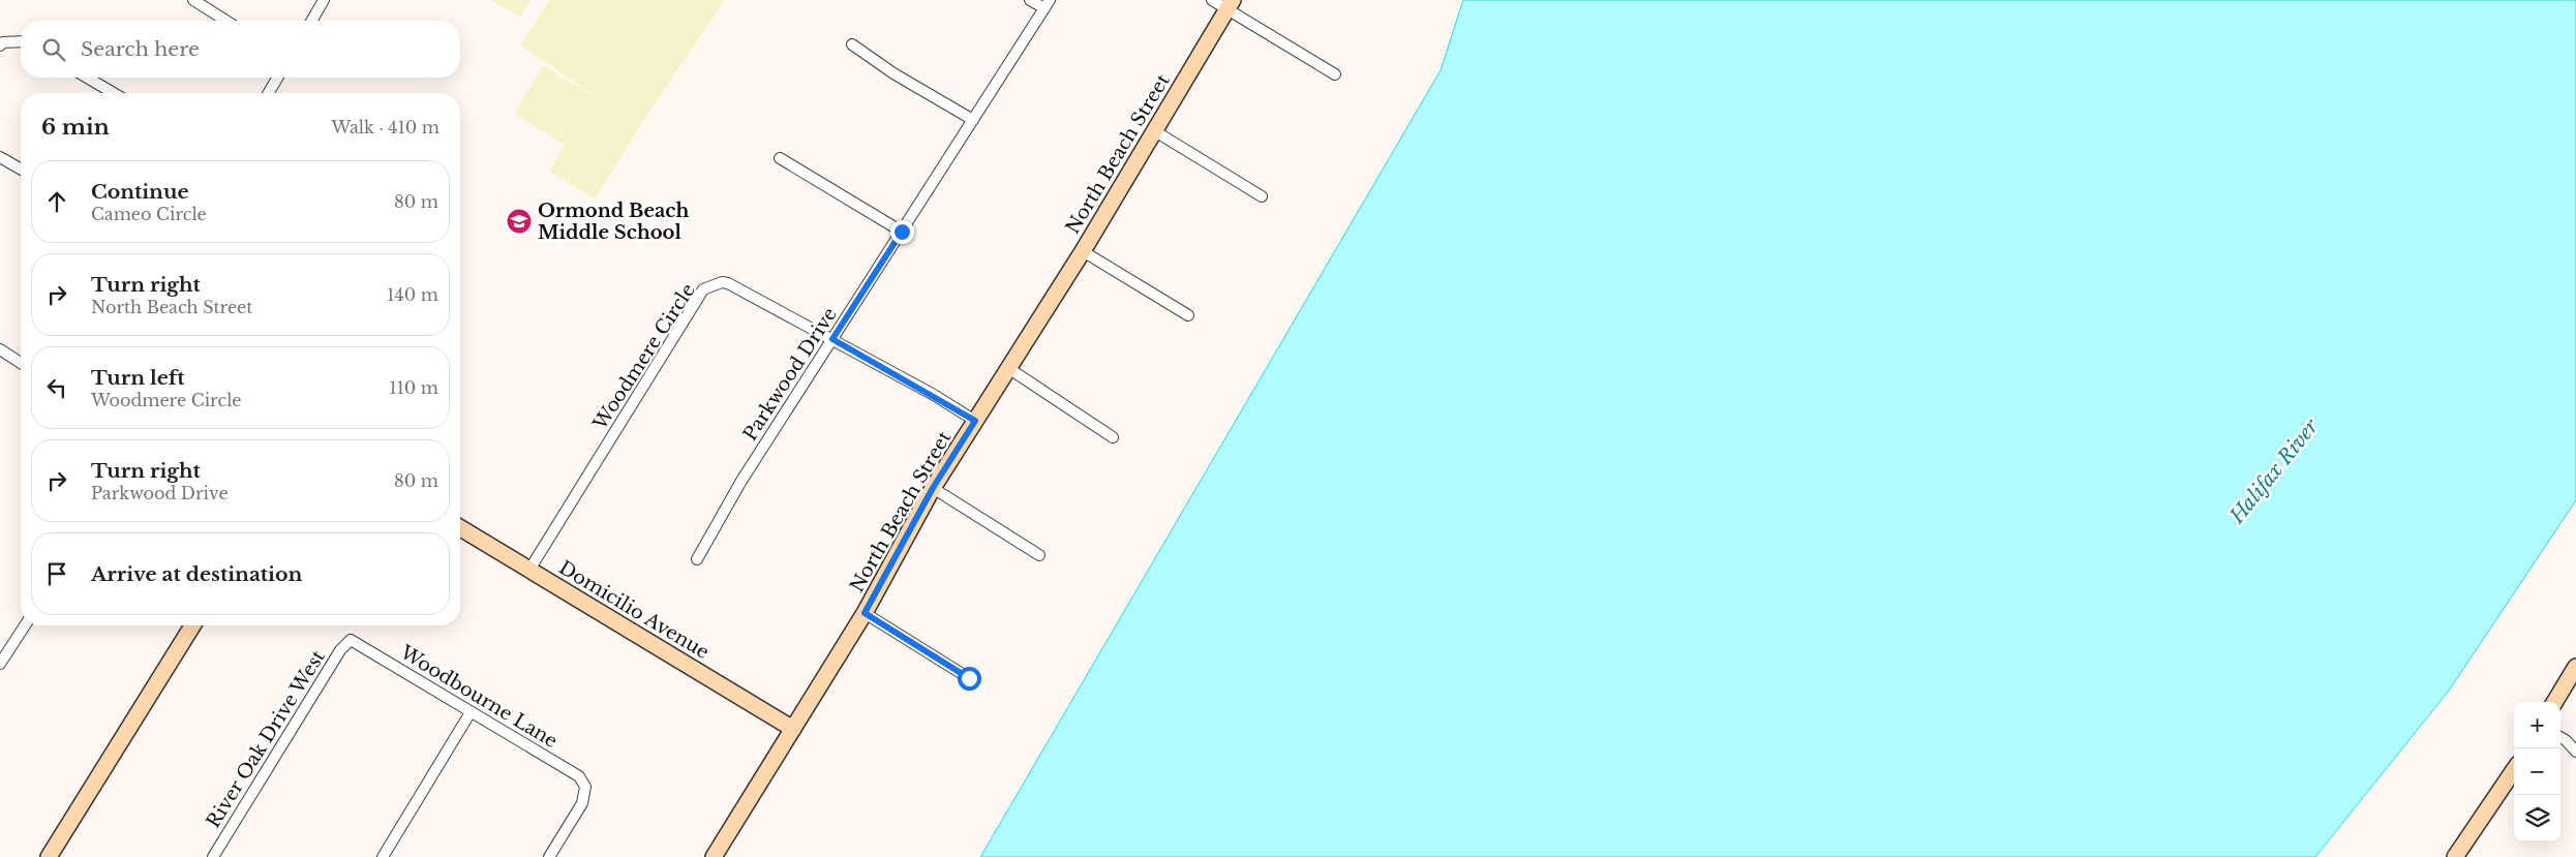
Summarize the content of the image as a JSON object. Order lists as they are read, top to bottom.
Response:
{
  "streets": {
    "street": [
      "North Beach Street",
      "Woodmere Circle",
      "Parkwood Drive",
      "Domicilio Avenue",
      "Woodbourne Lane",
      "River Oak Drive West"
    ]
  },
  "crossings": [
    ["North Beach Street", "Woodmere Circle"],
    ["North Beach Street", "Domicilio Avenue"],
    ["Woodmere Circle", "Parkwood Drive"],
    ["Woodmere Circle", "Domicilio Avenue"],
    ["Woodbourne Lane", "River Oak Drive West"]
  ],
  "water": ["Halifax River"],
  "places": {
    "school or university": ["Ormond Beach Middle School"]
  },
  "page": {
    "search": "Search here",
    "heading": ["6 min", "Walk · 410 m"],
    "list": [
      ["Continue", "Cameo Circle", "80 m"],
      ["Turn right", "North Beach Street", "140 m"],
      ["Turn left", "Woodmere Circle", "110 m"],
      ["Turn right", "Parkwood Drive", "80 m"],
      "Arrive at destination"
    ],
    "map_buttons": ["+", "−"]
  }
}
